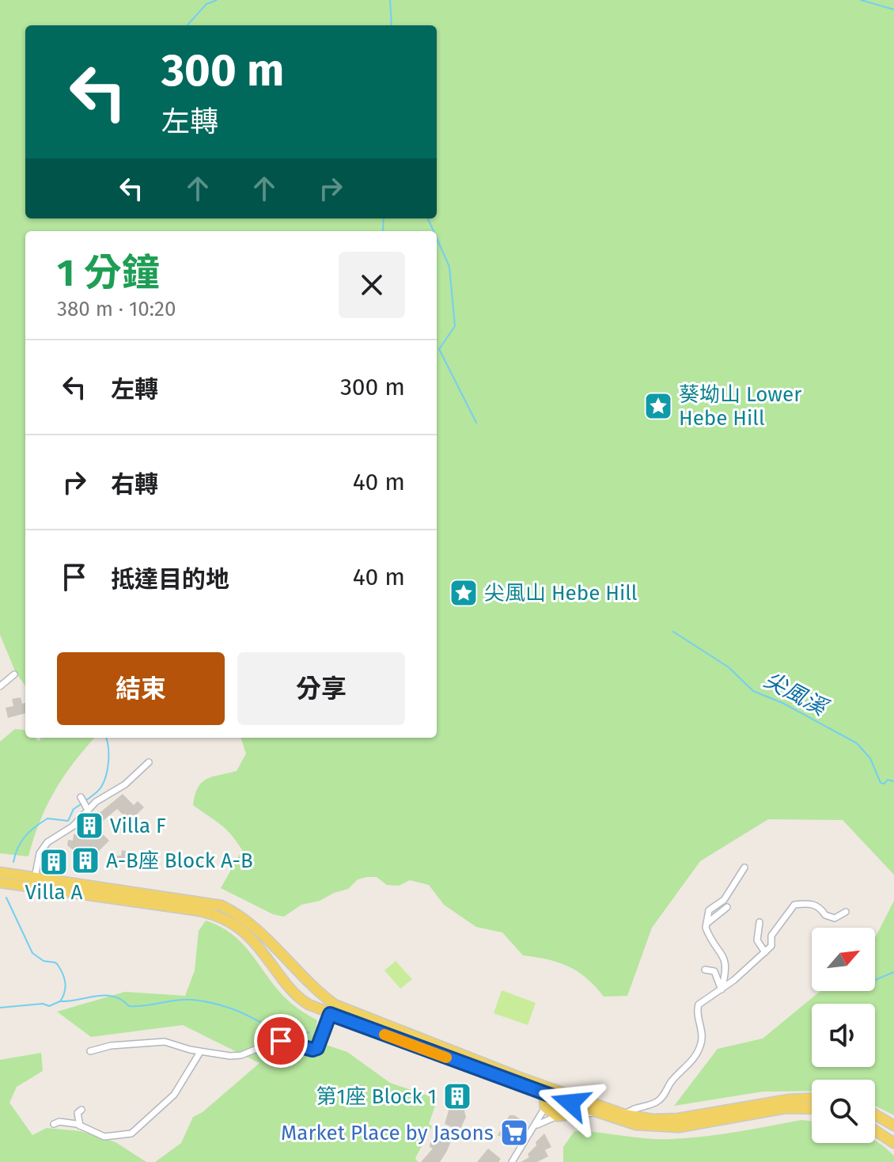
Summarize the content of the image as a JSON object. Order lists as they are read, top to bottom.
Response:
{
  "water": ["尖風溪"],
  "places": {
    "place": ["葵坳山 Lower Hebe Hill", "尖風山 Hebe Hill"],
    "building": [
      "Villa F",
      "A-B座 Block A-B",
      "Villa A",
      "第1座 Block 1"
    ],
    "supermarket": ["Market Place by Jasons"]
  },
  "north": "top right",
  "page": {
    "turn": ["300 m", "左轉"],
    "heading": ["1 分鐘", "380 m · 10:20"],
    "list": [
      {
        "name": "左轉",
        "value": "300 m"
      },
      {
        "name": "右轉",
        "value": "40 m"
      },
      {
        "name": "抵達目的地",
        "value": "40 m"
      }
    ],
    "buttons": ["結束", "分享"]
  }
}
